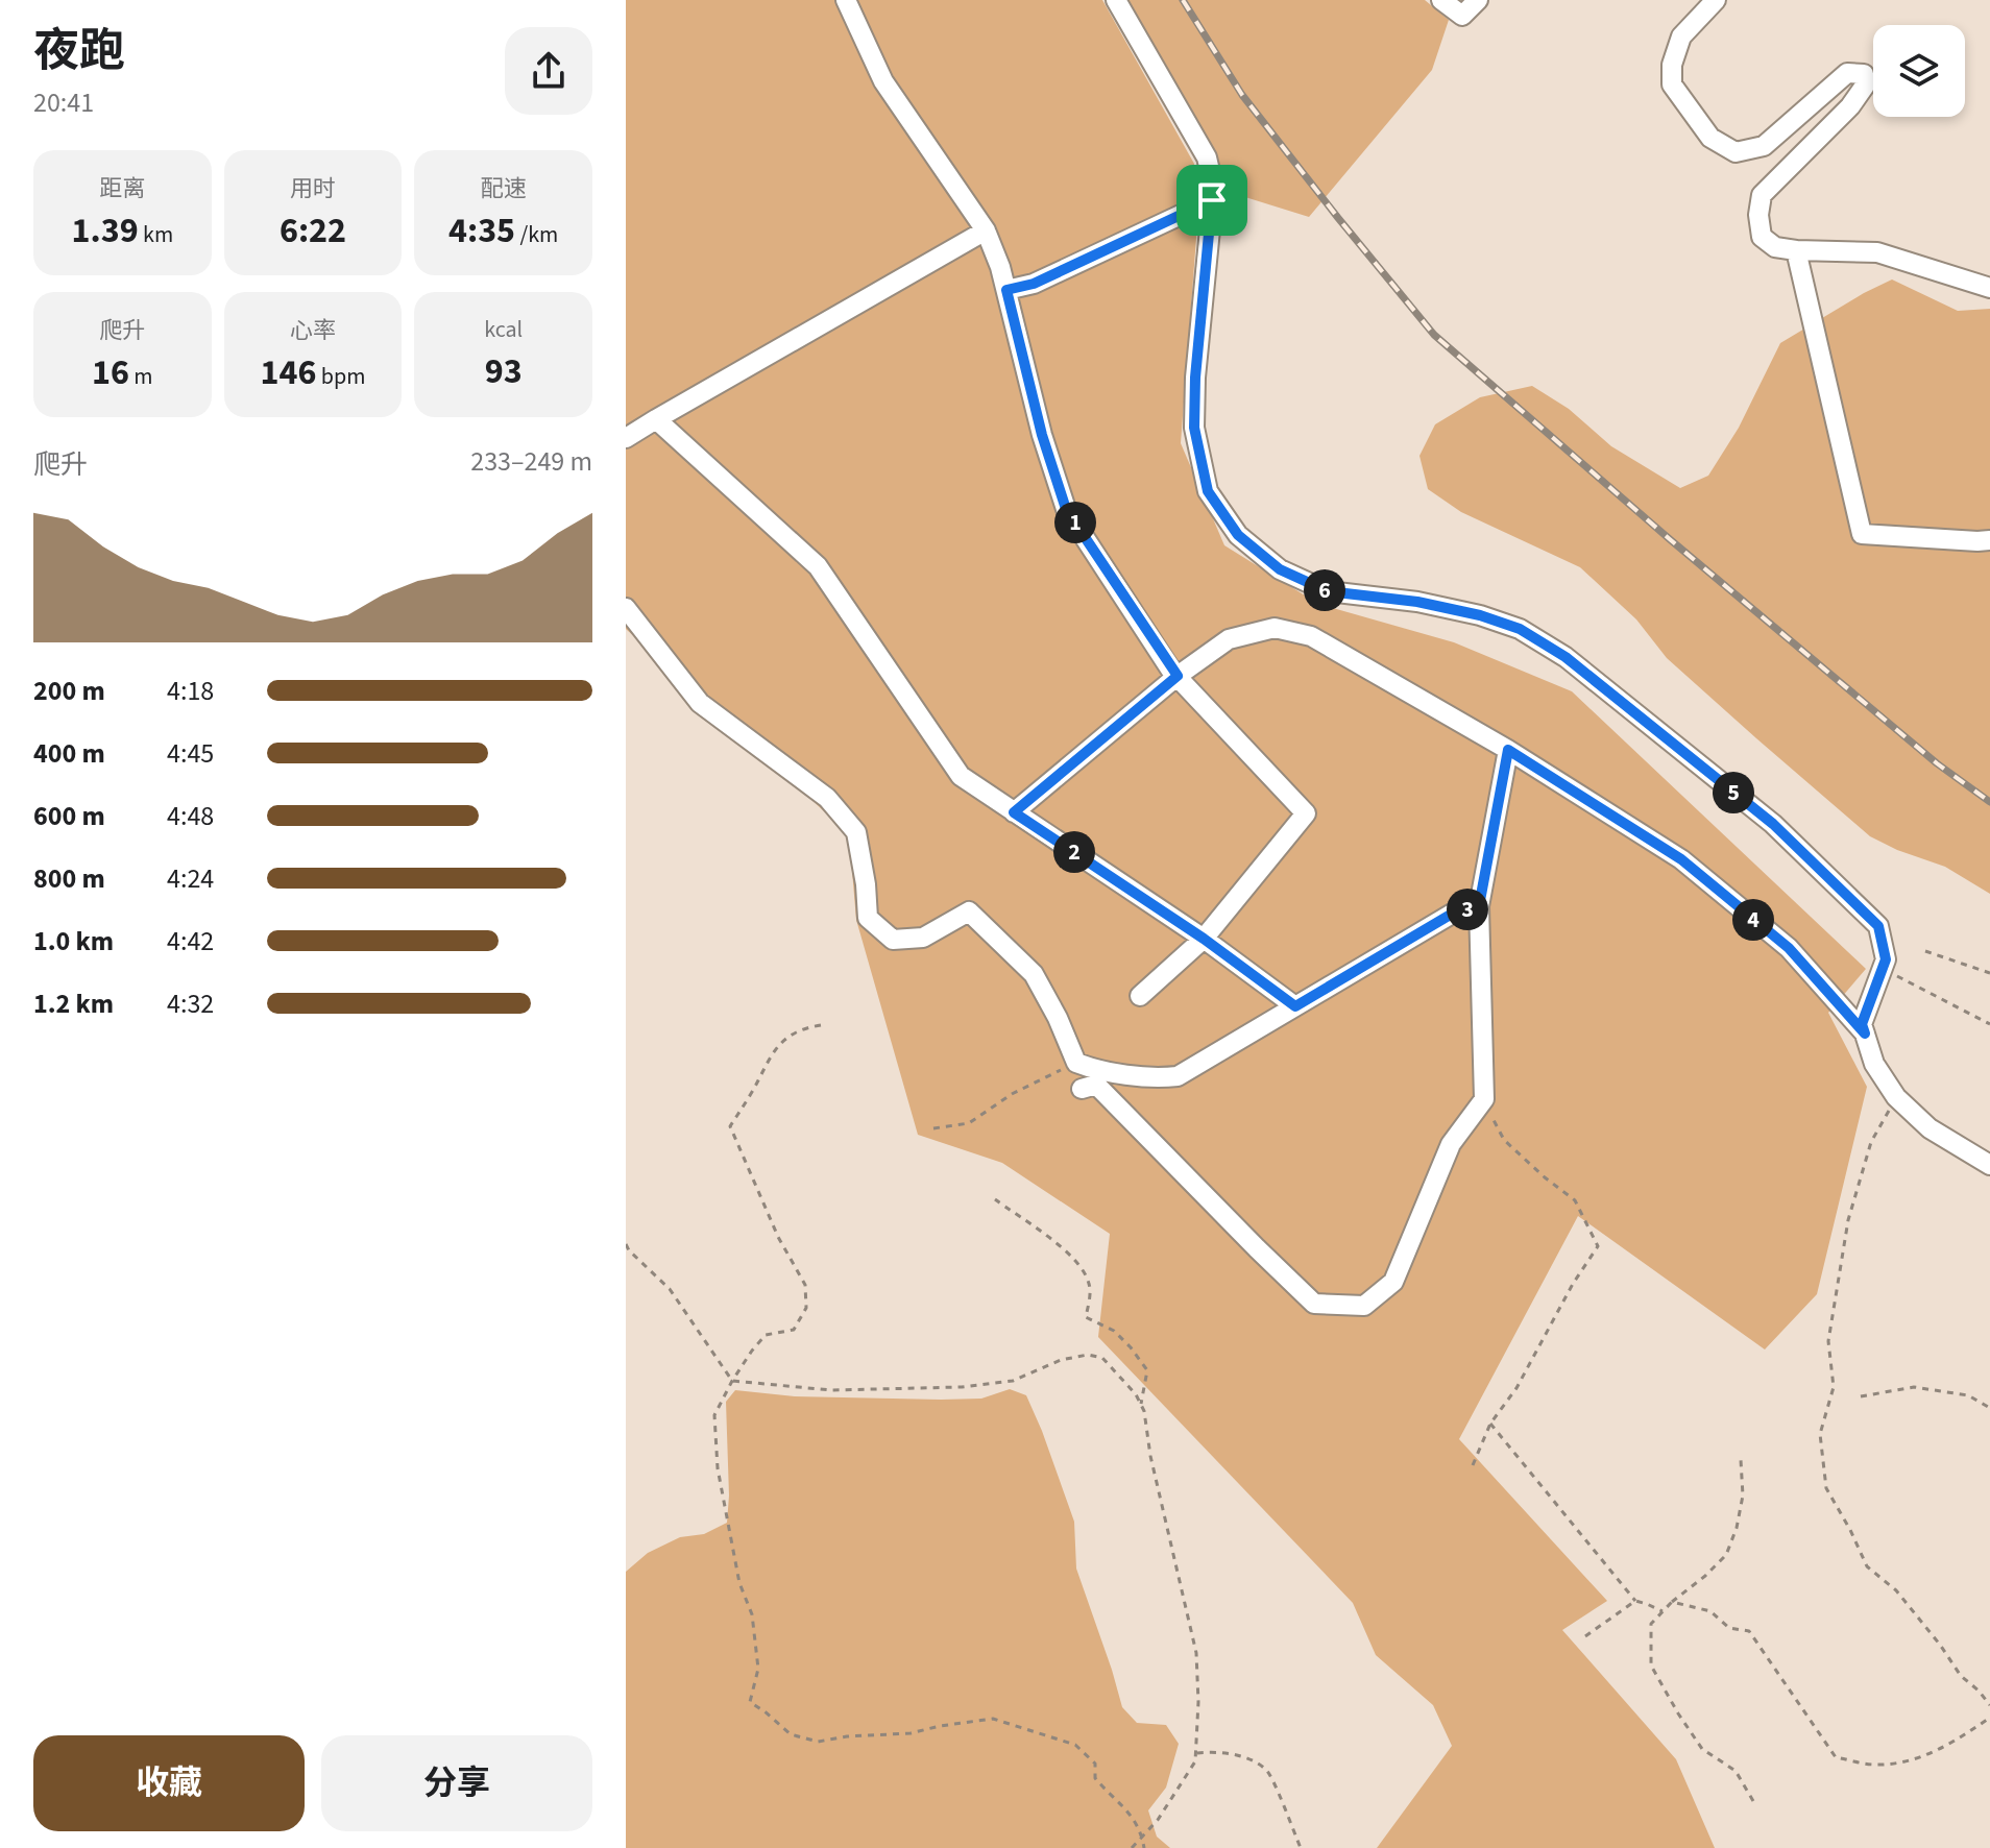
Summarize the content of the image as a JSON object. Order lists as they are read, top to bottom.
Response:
{
  "page": {
    "heading": ["夜跑", "20:41"],
    "stats": [
      ["距离", "1.39 km"],
      ["用时", "6:22"],
      ["配速", "4:35 /km"],
      ["爬升", "16 m"],
      ["心率", "146 bpm"],
      ["kcal", "93"]
    ],
    "chart": ["爬升", "233–249 m"],
    "pins": [
      "1",
      "6",
      "5",
      "2",
      "3",
      "4"
    ],
    "list": [
      {
        "name": "200 m",
        "note": "4:18"
      },
      {
        "name": "400 m",
        "note": "4:45"
      },
      {
        "name": "600 m",
        "note": "4:48"
      },
      {
        "name": "800 m",
        "note": "4:24"
      },
      {
        "name": "1.0 km",
        "note": "4:42"
      },
      {
        "name": "1.2 km",
        "note": "4:32"
      }
    ],
    "buttons": ["收藏", "分享"]
  }
}
